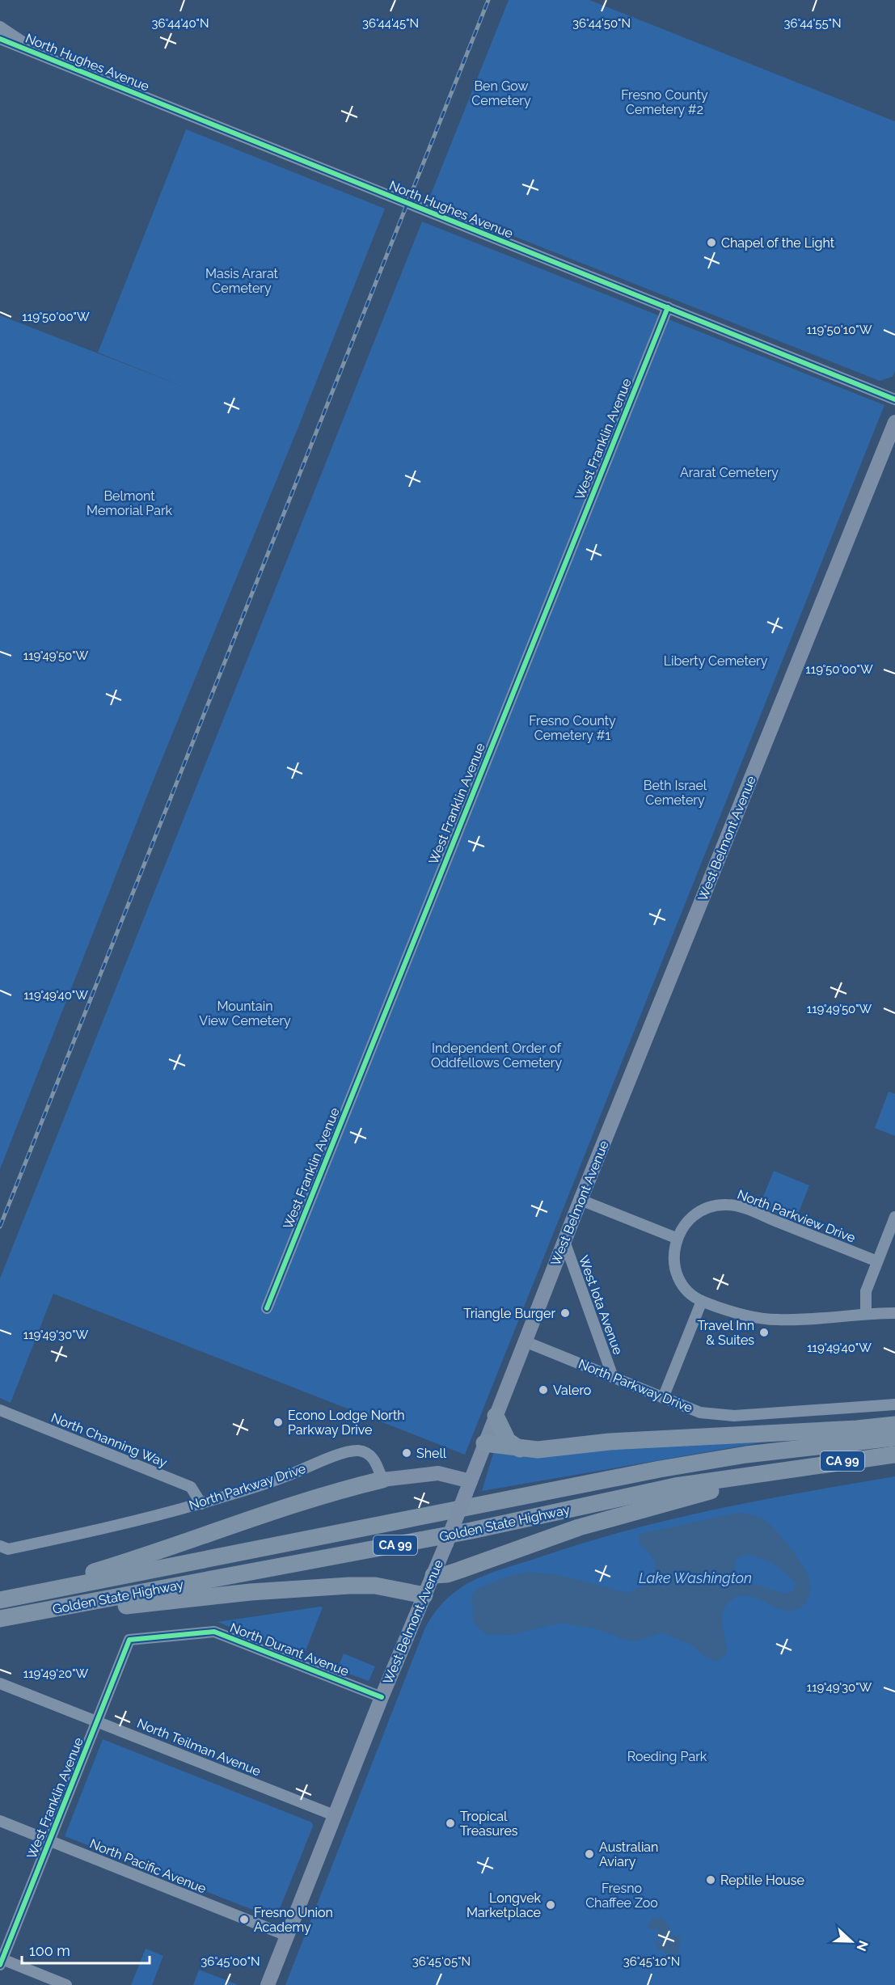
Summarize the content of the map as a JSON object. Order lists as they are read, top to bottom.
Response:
{
  "streets": {
    "highway": ["CA 99", "Golden State Highway"],
    "main road": ["West Belmont Avenue"],
    "street": [
      "North Hughes Avenue",
      "West Franklin Avenue",
      "North Parkview Drive",
      "West Iota Avenue",
      "North Parkway Drive",
      "North Channing Way",
      "North Durant Avenue",
      "North Teilman Avenue",
      "North Pacific Avenue"
    ]
  },
  "crossings": [
    ["North Hughes Avenue", "West Franklin Avenue"],
    ["West Franklin Avenue", "North Durant Avenue"],
    ["West Franklin Avenue", "North Teilman Avenue"],
    ["West Franklin Avenue", "North Pacific Avenue"],
    ["West Belmont Avenue", "West Iota Avenue"],
    ["West Belmont Avenue", "North Parkway Drive"],
    ["West Belmont Avenue", "North Durant Avenue"],
    ["West Belmont Avenue", "North Teilman Avenue"],
    ["West Belmont Avenue", "North Pacific Avenue"],
    ["West Iota Avenue", "North Parkway Drive"],
    ["North Parkway Drive", "North Channing Way"]
  ],
  "water": ["Lake Washington"],
  "parks": [
    "Ben Gow Cemetery",
    "Fresno County Cemetery #2",
    "Masis Ararat Cemetery",
    "Ararat Cemetery",
    "Belmont Memorial Park",
    "Liberty Cemetery",
    "Fresno County Cemetery #1",
    "Beth Israel Cemetery",
    "Mountain View Cemetery",
    "Independent Order of Oddfellows Cemetery",
    "Roeding Park",
    "Fresno Chaffee Zoo"
  ],
  "places": [
    "Chapel of the Light",
    "Triangle Burger",
    "Travel Inn & Suites",
    "Valero",
    "Econo Lodge North Parkway Drive",
    "Shell",
    "Tropical Treasures",
    "Australian Aviary",
    "Reptile House",
    "Longvek Marketplace",
    "Fresno Union Academy"
  ],
  "scale_bar": "100 m",
  "north": "right",
  "coordinates": [
    "36°44'50\"N",
    "36°44'55\"N",
    "36°44'40\"N",
    "36°44'45\"N",
    "119°50'00\"W",
    "119°50'10\"W",
    "119°49'50\"W",
    "119°49'40\"W",
    "119°49'30\"W",
    "119°49'20\"W",
    "36°45'00\"N",
    "36°45'05\"N",
    "36°45'10\"N"
  ]
}
